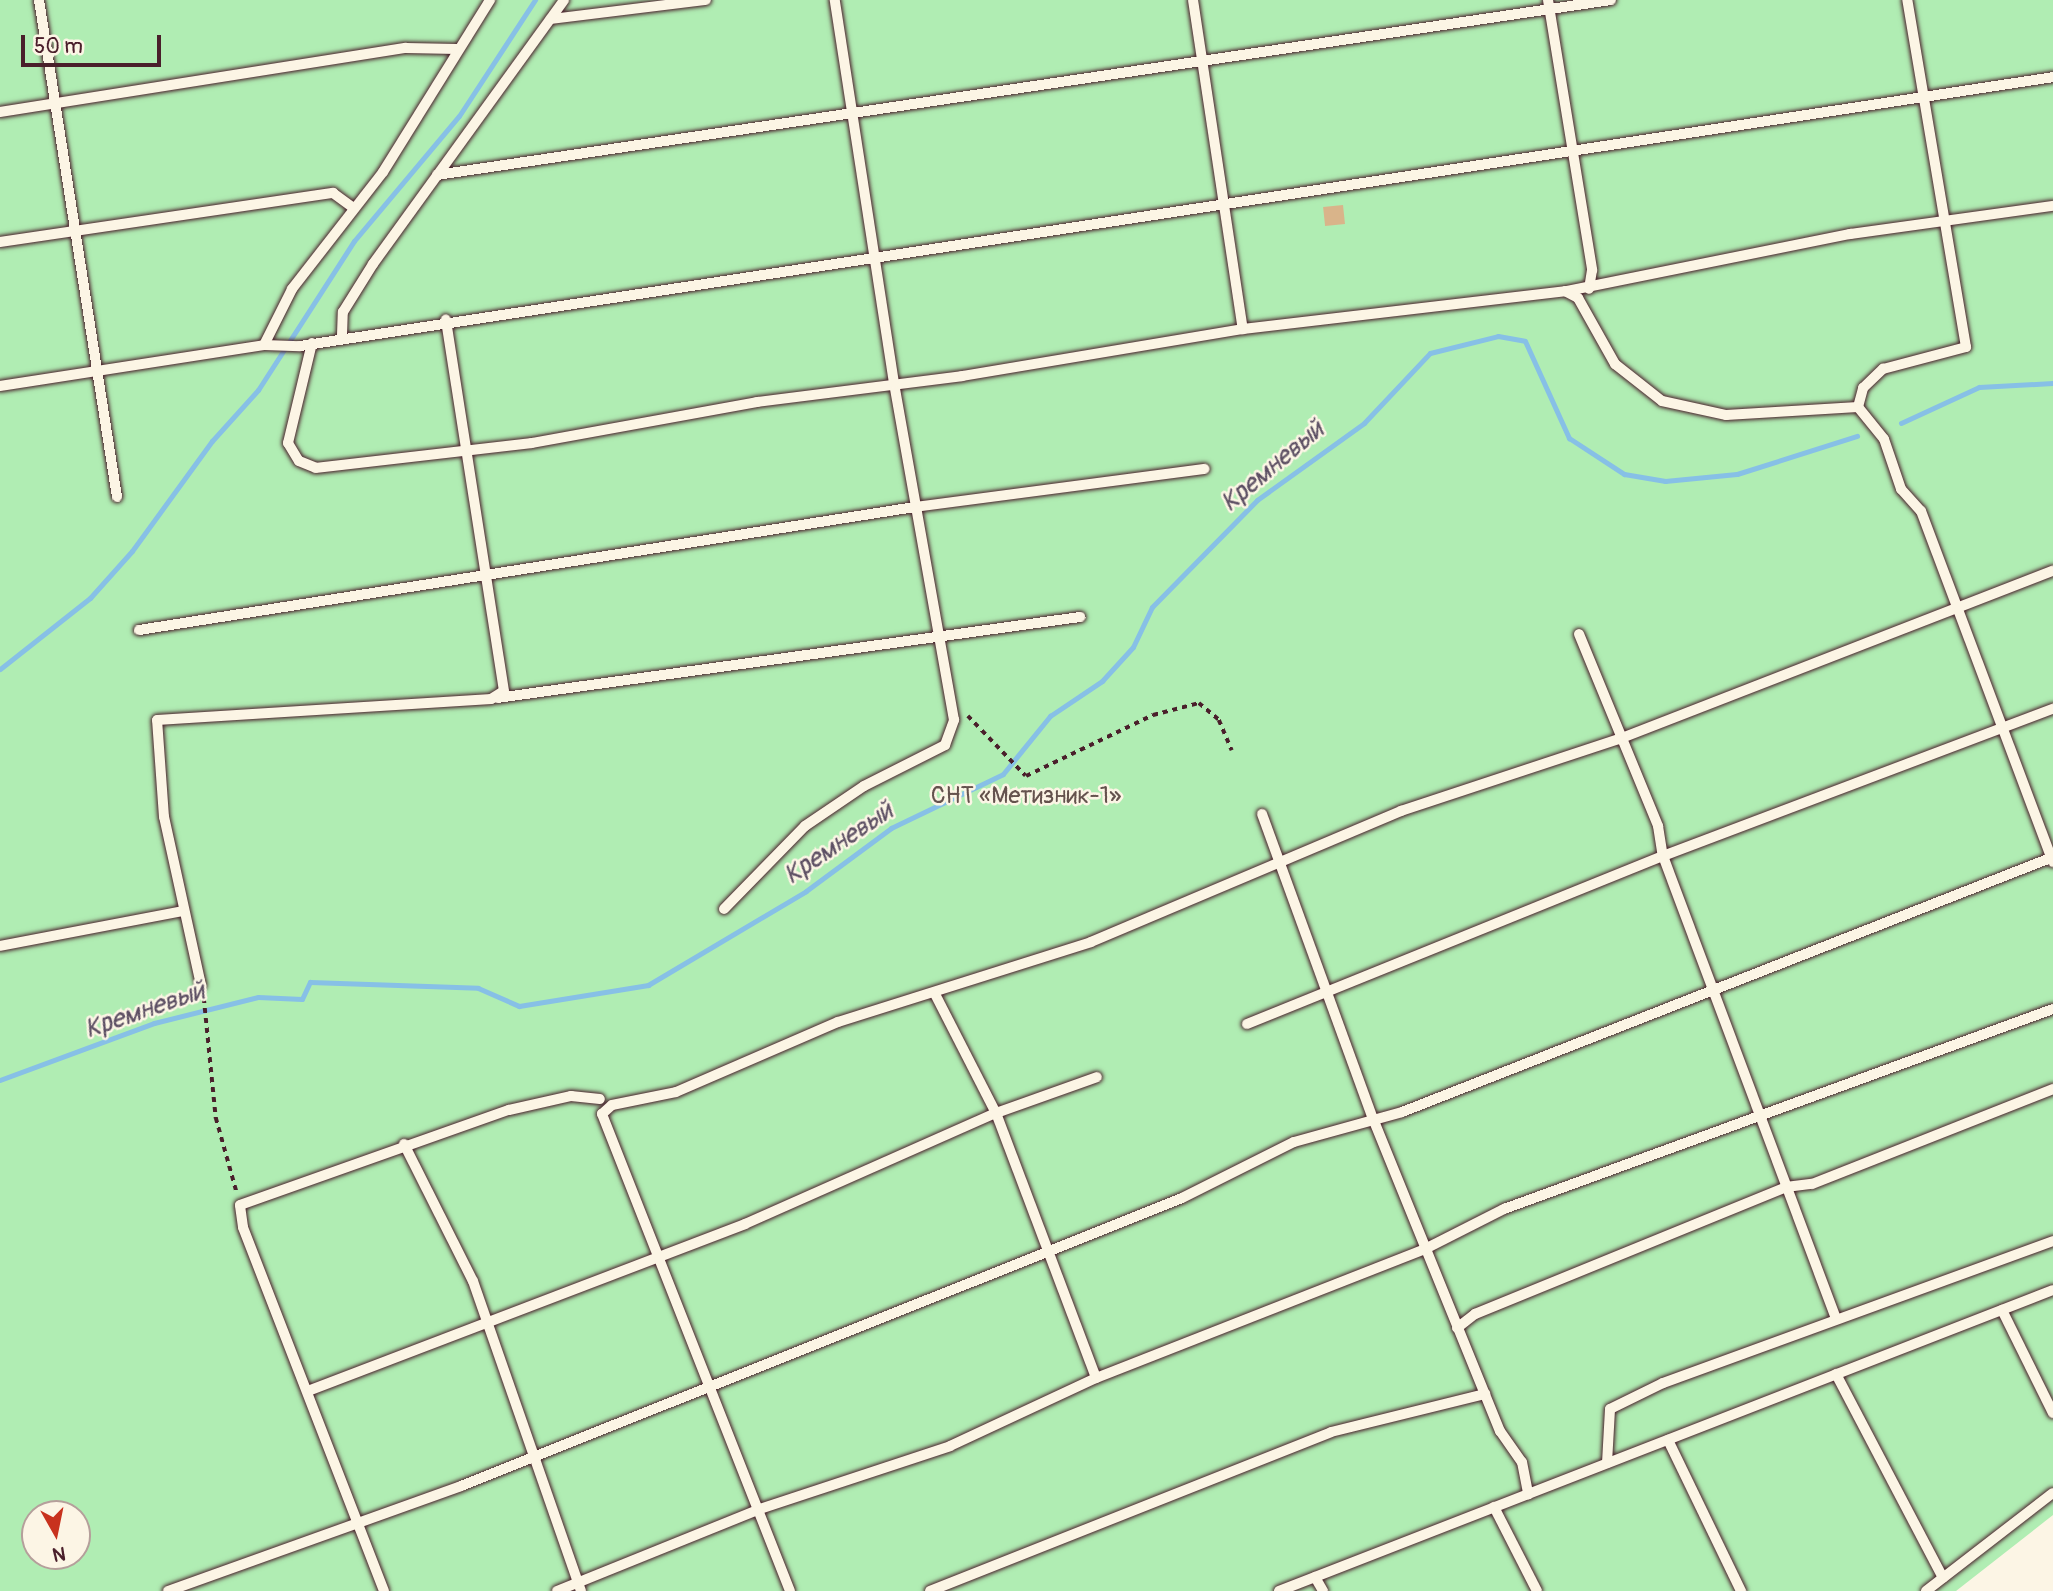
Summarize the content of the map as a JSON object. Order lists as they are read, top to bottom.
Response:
{
  "water": ["Кремневый"],
  "parks": ["СНТ «Метизник-1»"],
  "scale_bar": "50 m",
  "north": "bottom"
}
